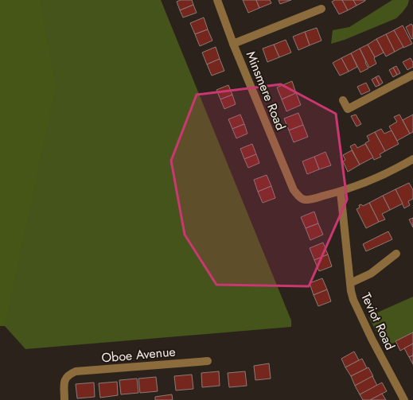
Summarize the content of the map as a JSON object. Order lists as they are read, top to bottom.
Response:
{
  "streets": {
    "street": ["Minsmere Road", "Teviot Road", "Oboe Avenue"]
  },
  "crossings": [
    ["Minsmere Road", "Teviot Road"]
  ]
}
